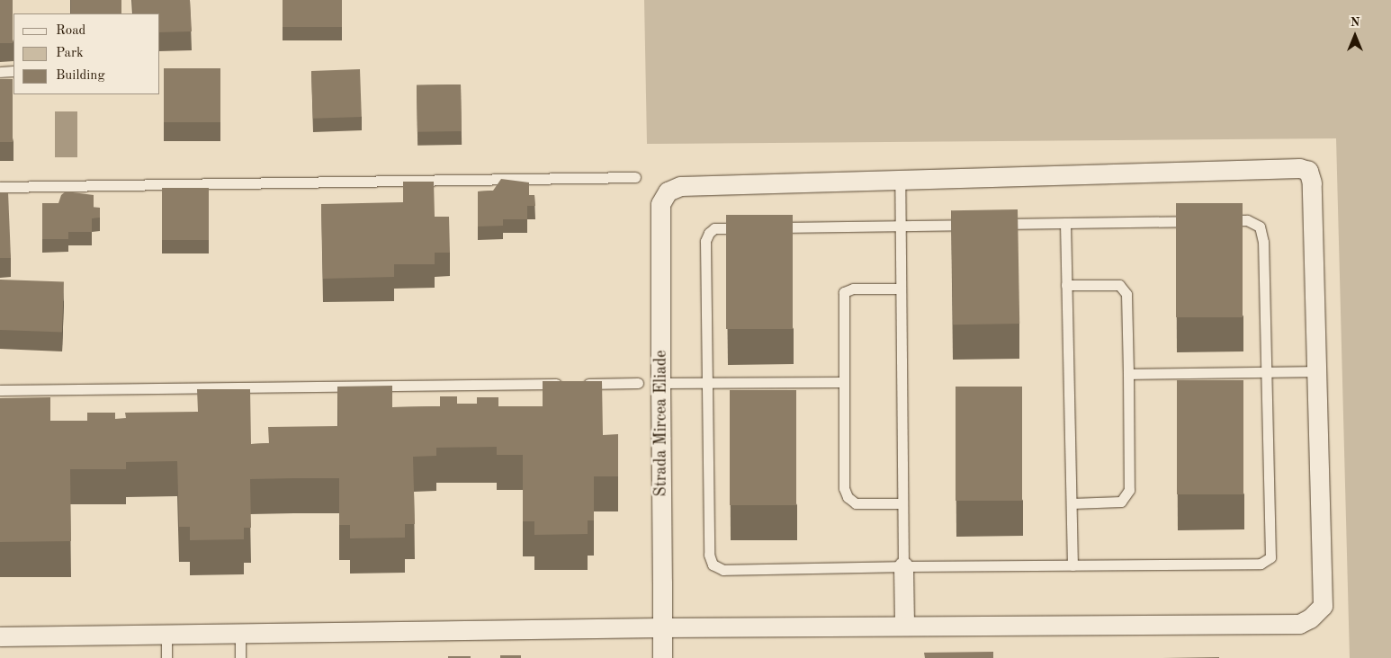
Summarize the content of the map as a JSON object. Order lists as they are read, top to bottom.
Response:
{
  "streets": {
    "street": ["Strada Mircea Eliade"]
  },
  "legend": ["Road", "Park", "Building"],
  "north": "top"
}
